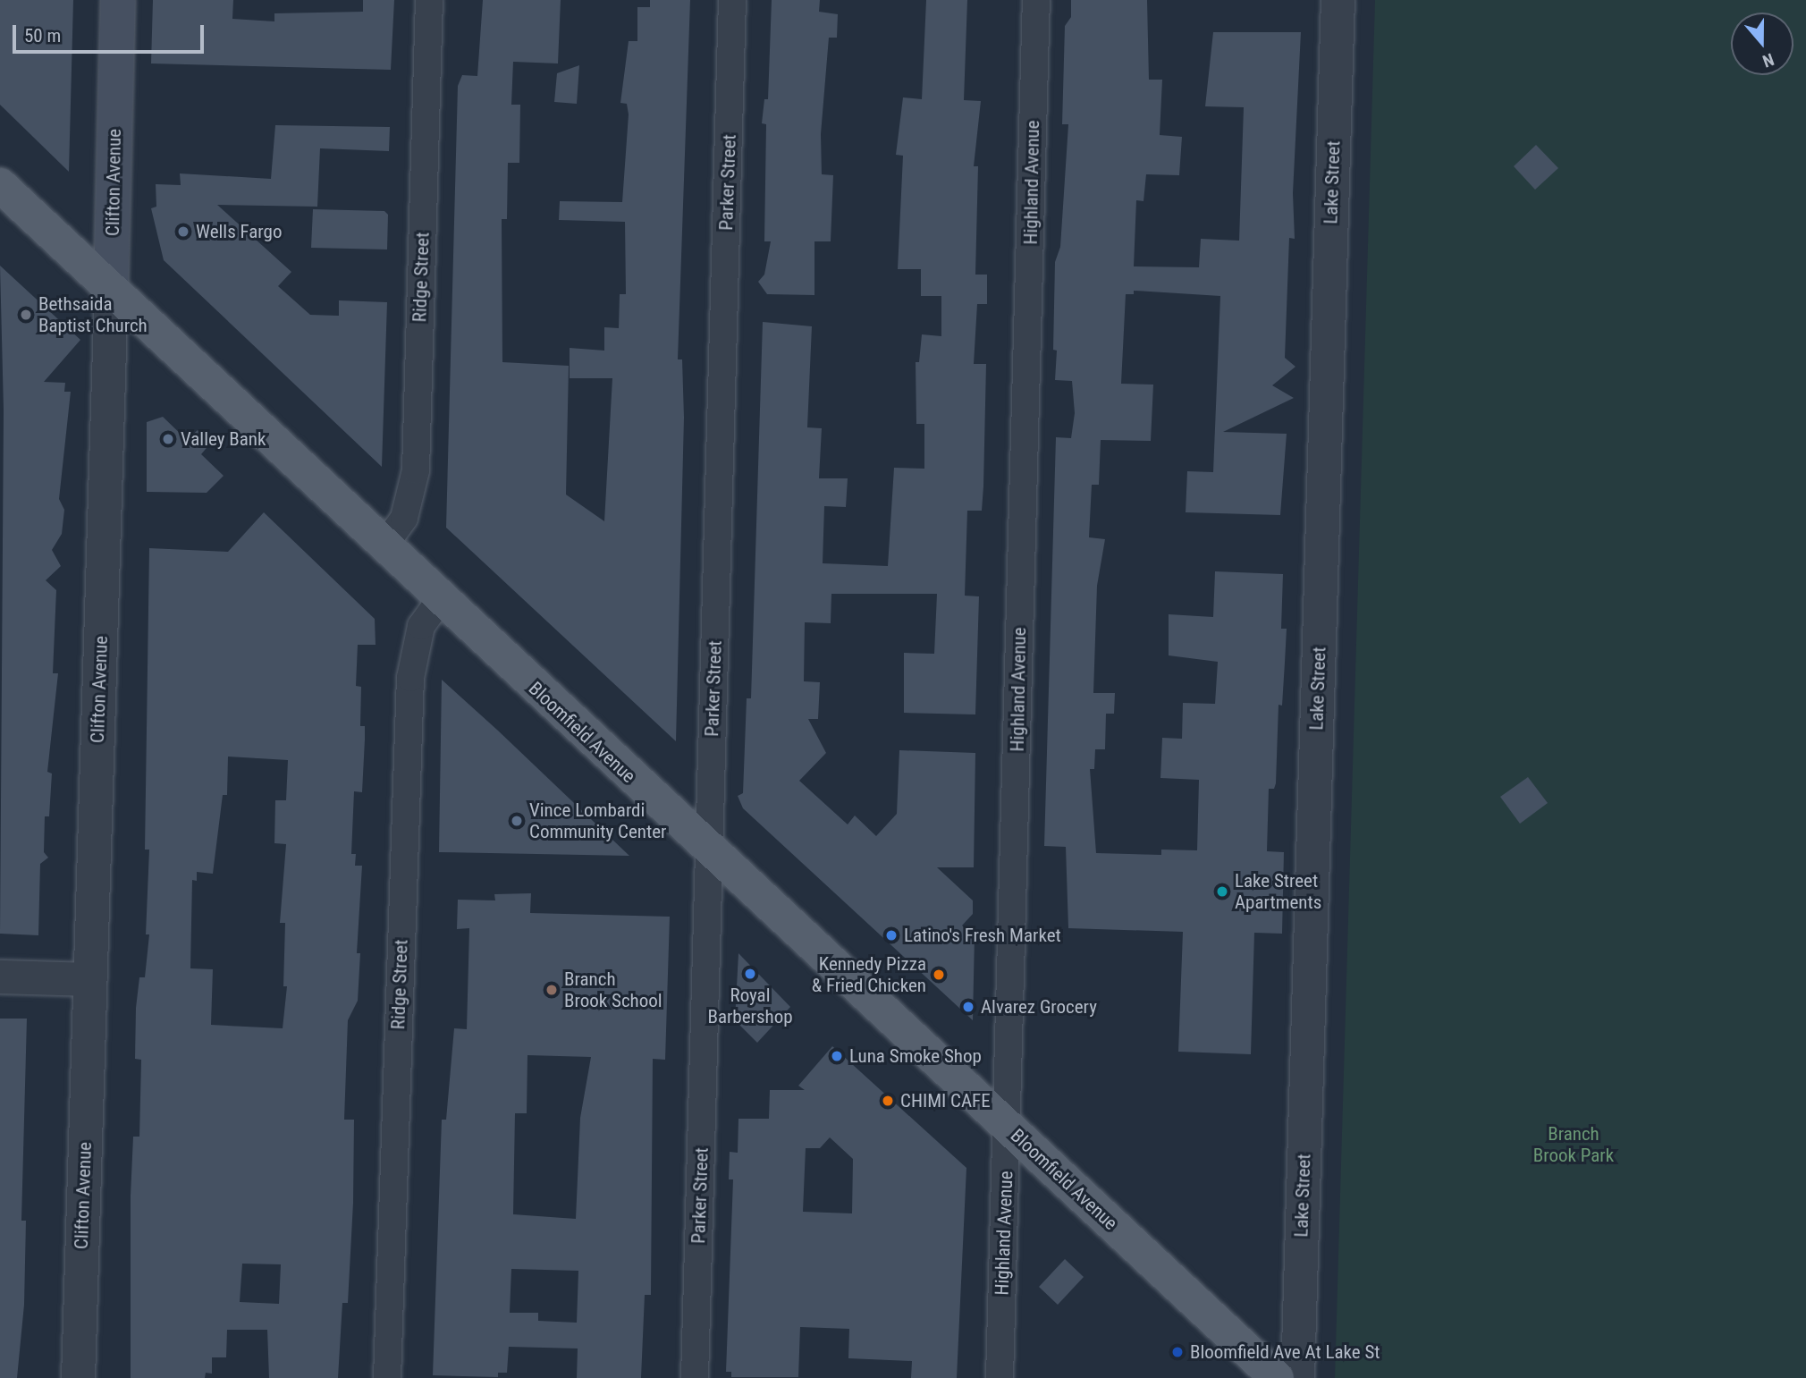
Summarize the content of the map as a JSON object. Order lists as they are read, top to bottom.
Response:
{
  "streets": {
    "main road": ["Clifton Avenue", "Bloomfield Avenue"],
    "street": [
      "Parker Street",
      "Highland Avenue",
      "Lake Street",
      "Ridge Street"
    ]
  },
  "crossings": [
    ["Clifton Avenue", "Bloomfield Avenue"],
    ["Parker Street", "Bloomfield Avenue"],
    ["Highland Avenue", "Bloomfield Avenue"],
    ["Ridge Street", "Bloomfield Avenue"]
  ],
  "parks": ["Branch Brook Park"],
  "places": [
    "Wells Fargo",
    "Bethsaida Baptist Church",
    "Valley Bank",
    "Vince Lombardi Community Center",
    "Lake Street Apartments",
    "Latino's Fresh Market",
    "Royal Barbershop",
    "Kennedy Pizza & Fried Chicken",
    "Branch Brook School",
    "Alvarez Grocery",
    "Luna Smoke Shop",
    "CHIMI CAFE",
    "Bloomfield Ave At Lake St"
  ],
  "scale_bar": "50 m",
  "north": "bottom"
}
